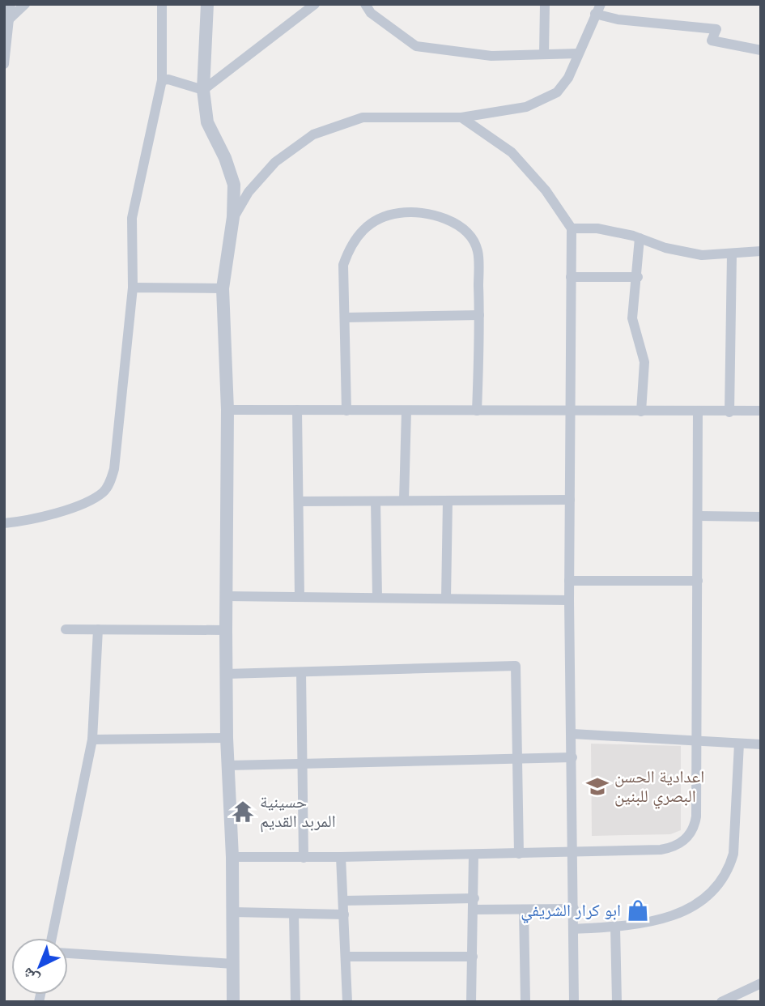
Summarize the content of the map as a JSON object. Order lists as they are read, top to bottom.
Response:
{
  "places": {
    "school or university": ["اعدادية الحسن البصري للبنين"],
    "temple": ["حسينية المربد القديم"],
    "shop": ["ابو كرار الشريفي"]
  },
  "north": "bottom left"
}
